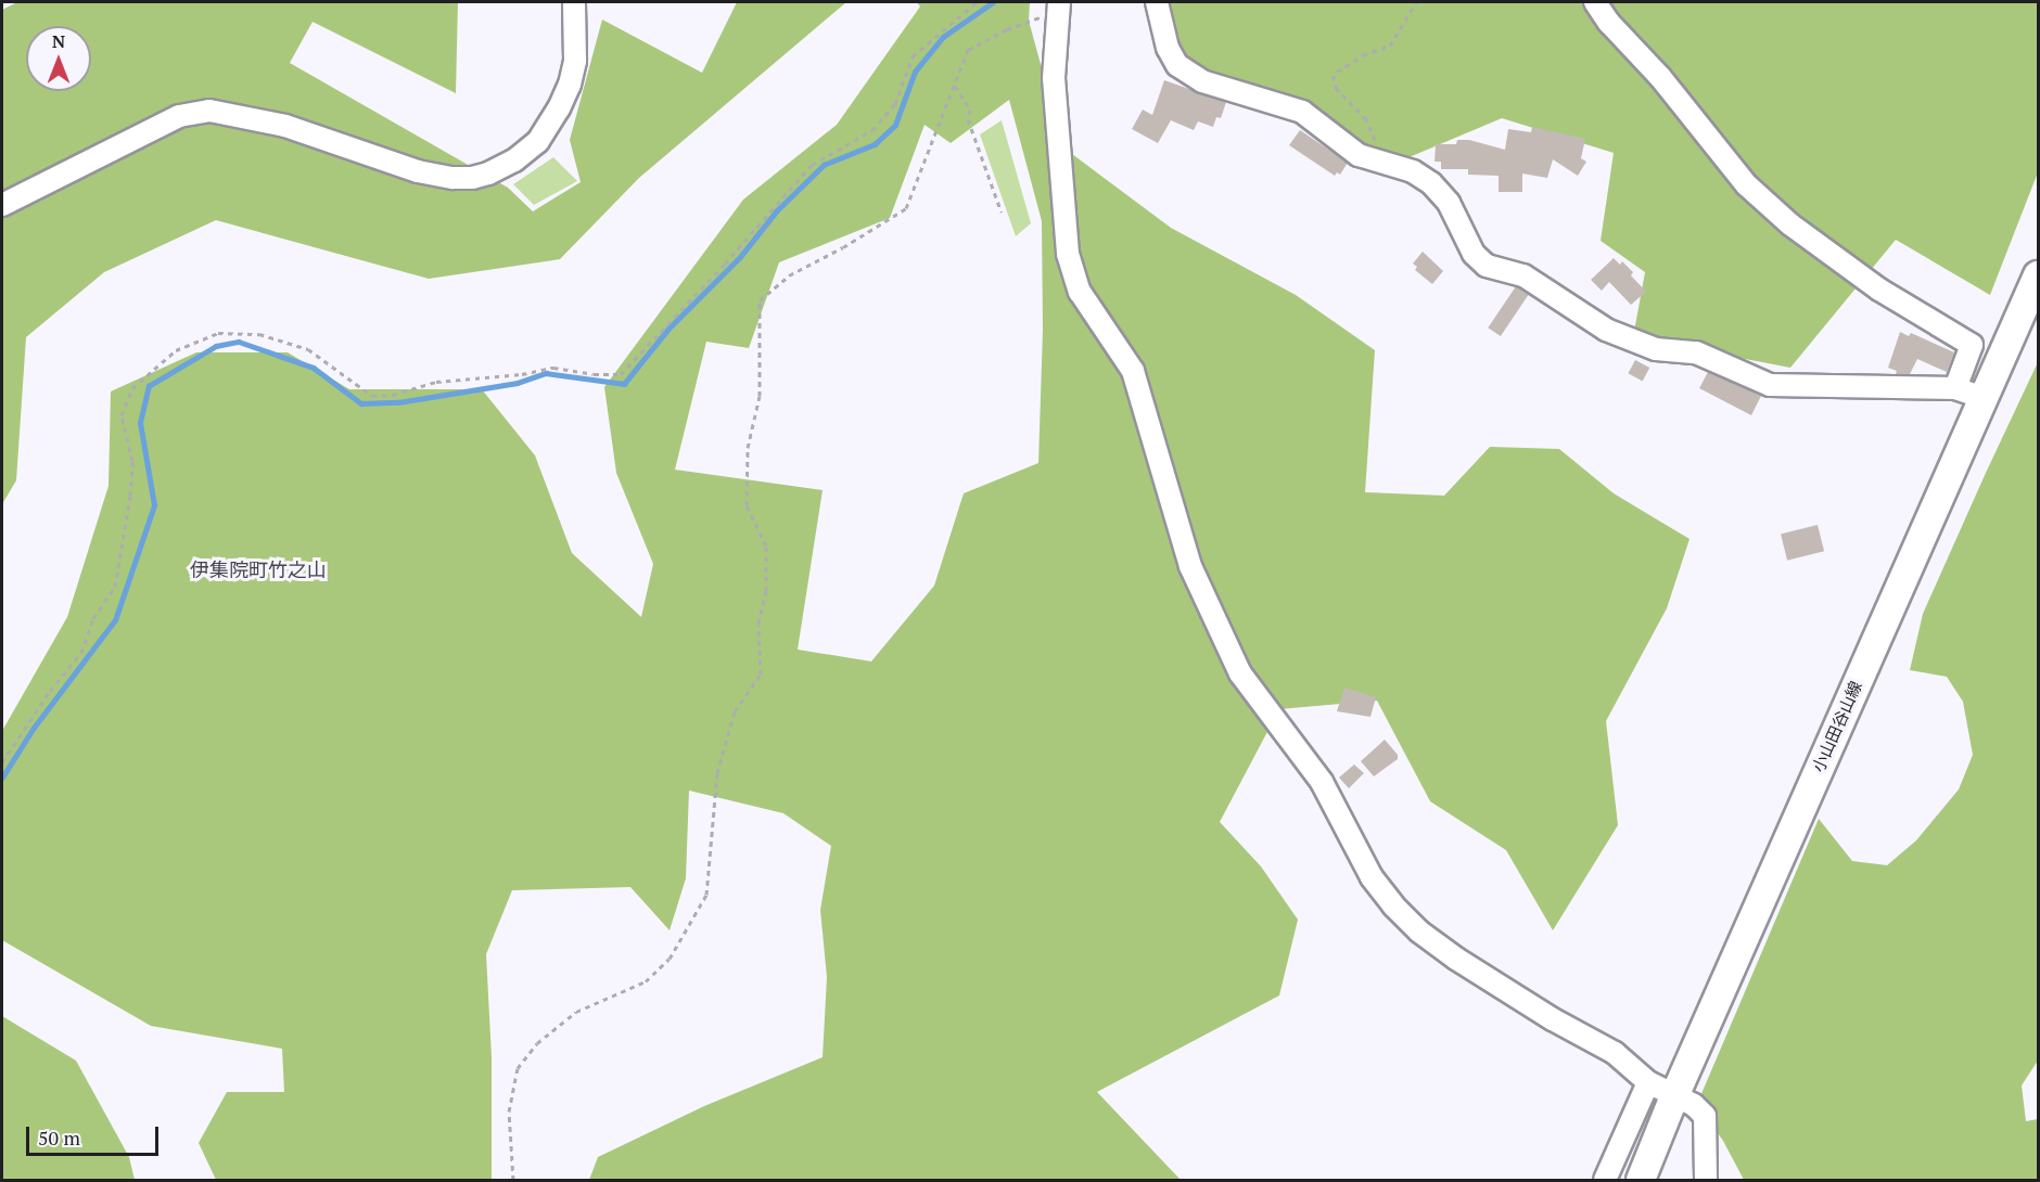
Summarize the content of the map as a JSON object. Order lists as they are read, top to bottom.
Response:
{
  "streets": {
    "main road": ["小山田谷山線"]
  },
  "districts": ["伊集院町竹之山"],
  "scale_bar": "50 m",
  "north": "top"
}
